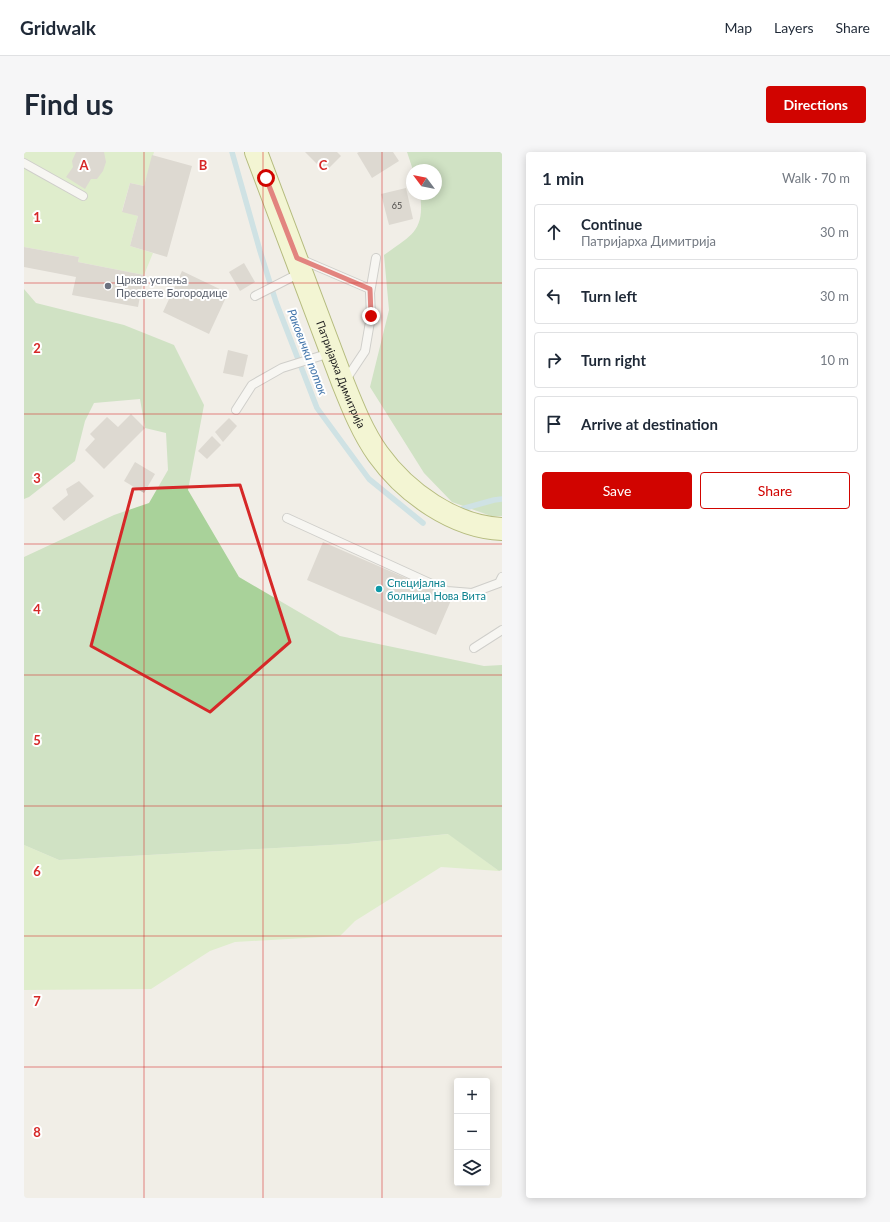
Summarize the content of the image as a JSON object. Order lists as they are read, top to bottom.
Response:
{
  "streets": {
    "main road": ["Патријарха Димитрија"]
  },
  "water": ["Раковички поток"],
  "places": ["Црква успења Пресвете Богородице", "Специјална болница Нова Вита"],
  "house_numbers": ["65"],
  "north": "top left",
  "page": {
    "header": "Gridwalk",
    "nav": ["Map", "Layers", "Share"],
    "buttons": [
      "Directions",
      ["Save", "Share"]
    ],
    "title": "Find us",
    "heading": ["1 min", "Walk · 70 m"],
    "list": [
      ["Continue", "Патријарха Димитрија", "30 m"],
      ["Turn left", "30 m"],
      ["Turn right", "10 m"],
      "Arrive at destination"
    ],
    "map_buttons": ["+", "−"]
  },
  "grid": {
    "columns": ["A", "B", "C"],
    "rows": [
      "1",
      "2",
      "3",
      "4",
      "5",
      "6",
      "7",
      "8"
    ]
  }
}
